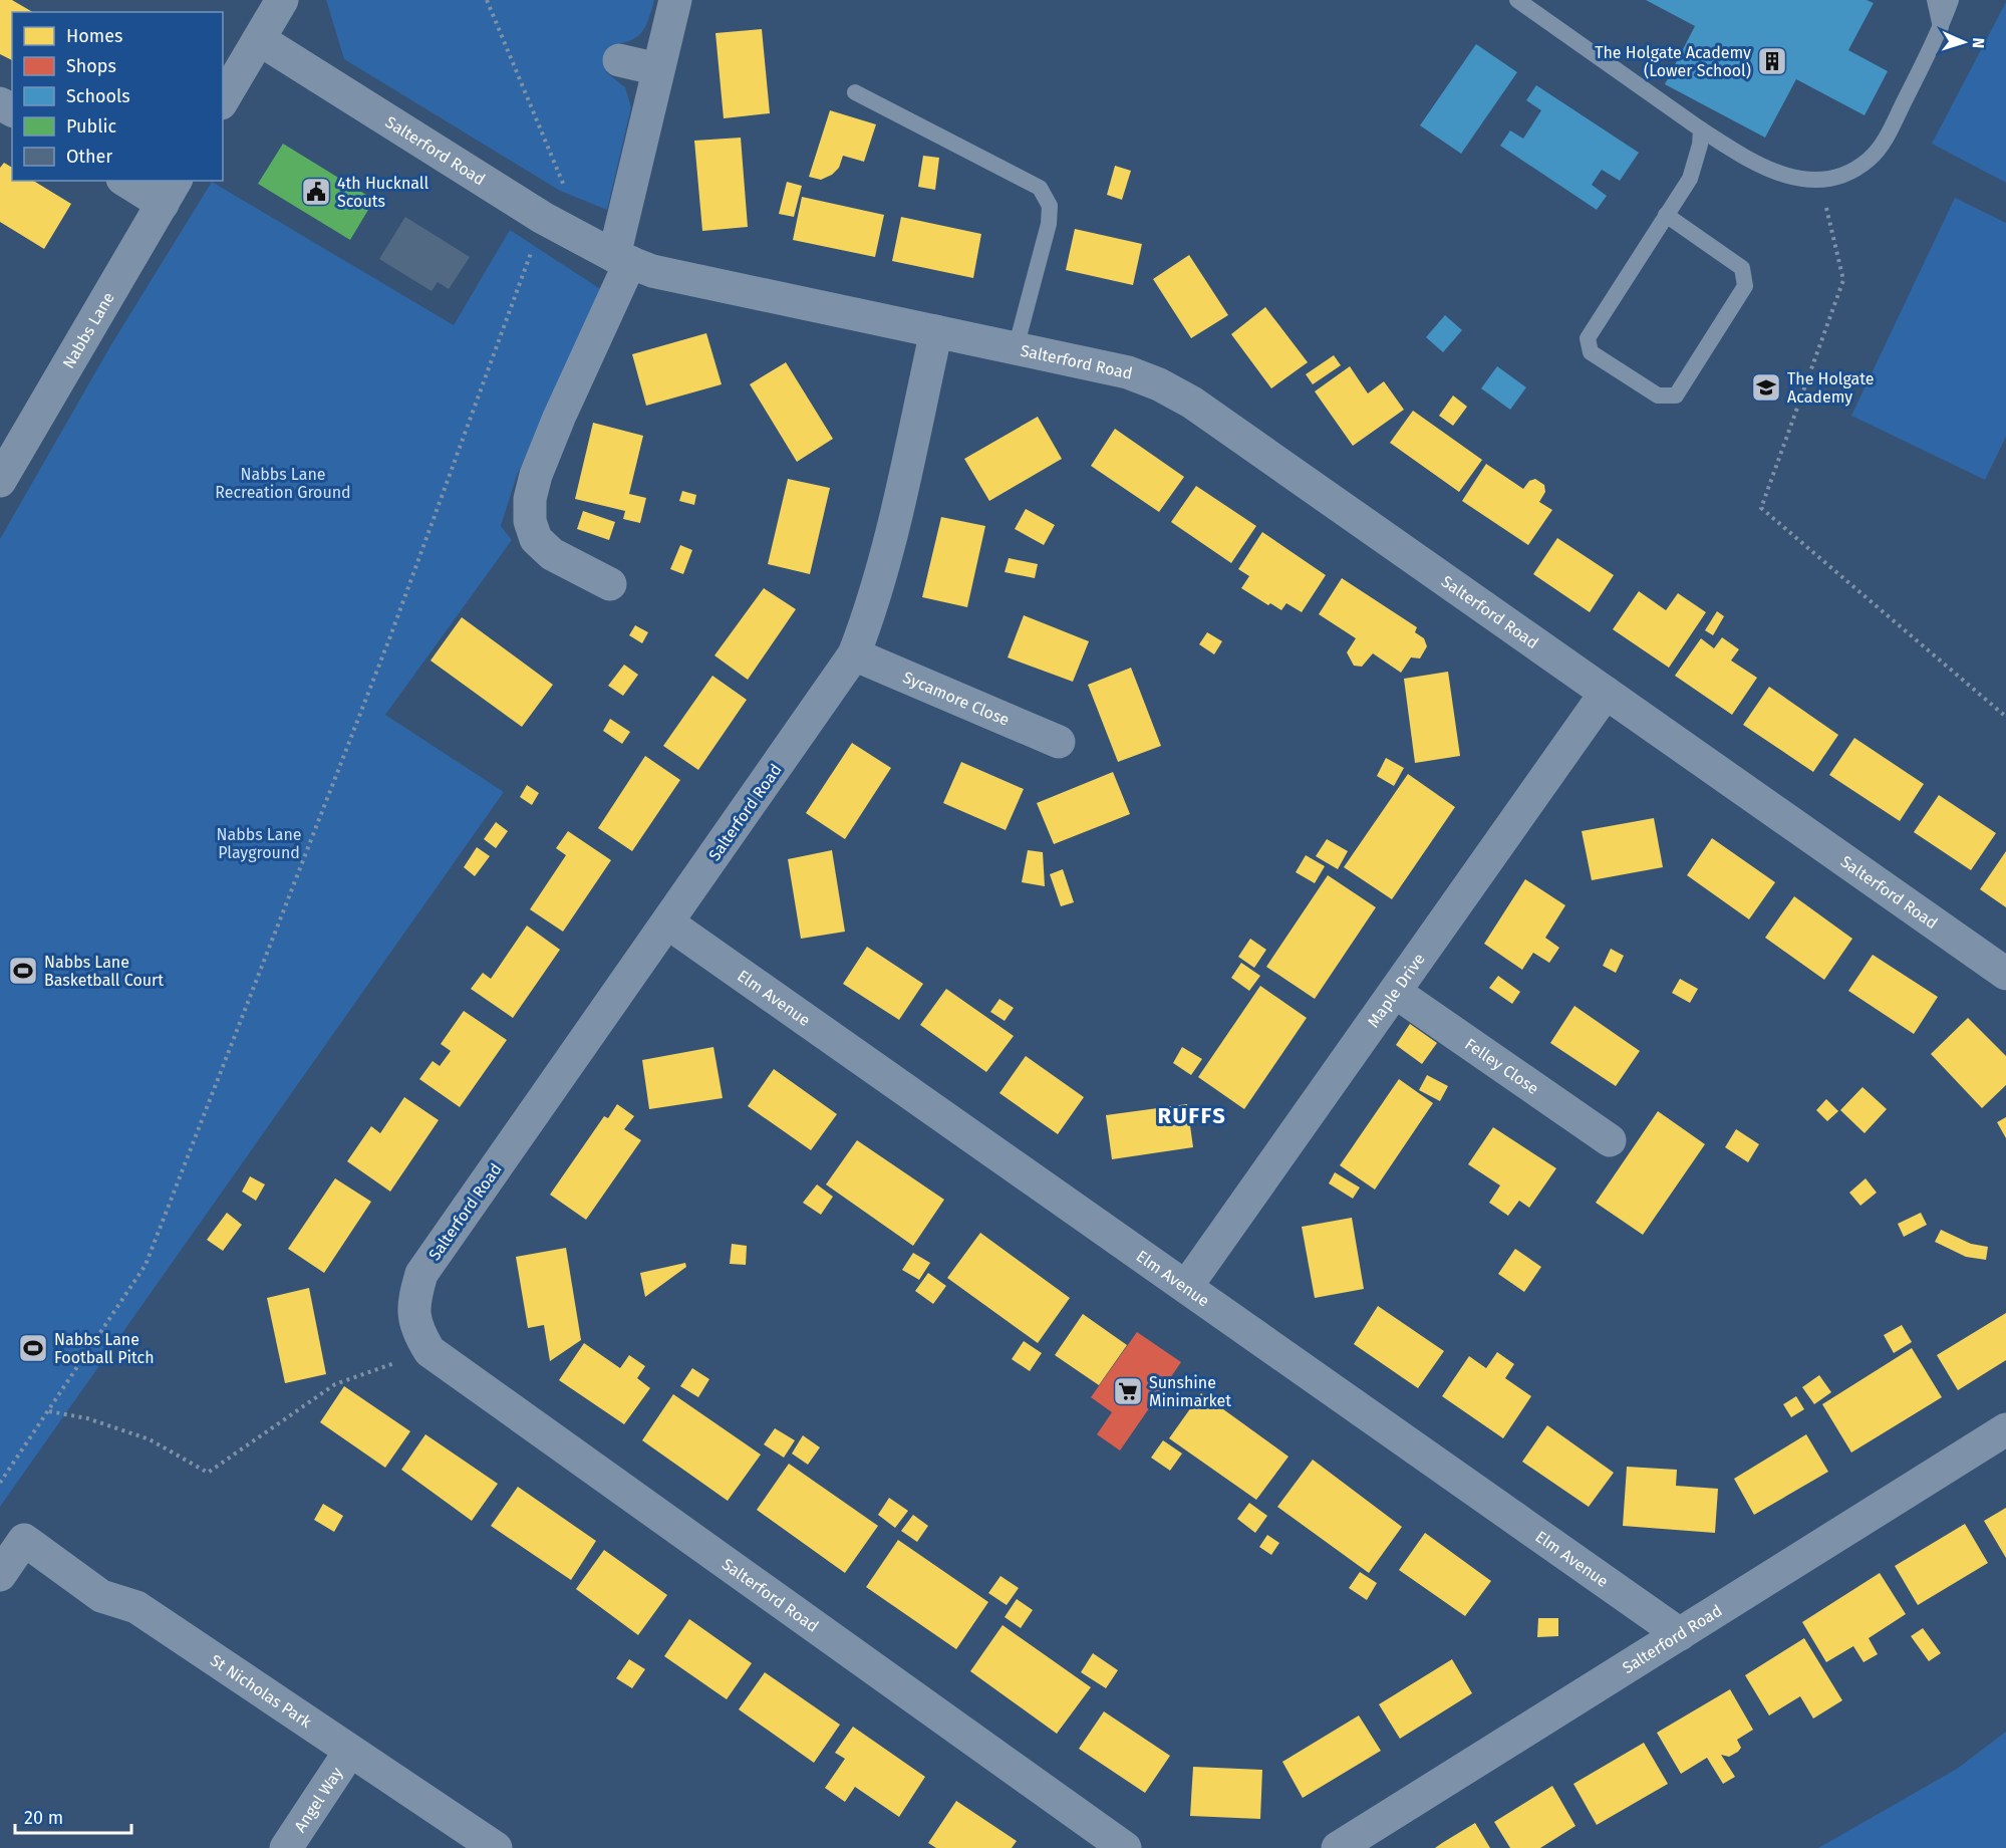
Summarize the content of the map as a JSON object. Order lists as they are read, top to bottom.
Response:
{
  "streets": {
    "street": [
      "Salterford Road",
      "Nabbs Lane",
      "Sycamore Close",
      "Maple Drive",
      "Elm Avenue",
      "Felley Close",
      "St Nicholas Park",
      "Angel Way"
    ]
  },
  "crossings": [
    ["Salterford Road", "Sycamore Close"],
    ["Salterford Road", "Maple Drive"],
    ["Salterford Road", "Elm Avenue"],
    ["Maple Drive", "Elm Avenue"],
    ["Maple Drive", "Felley Close"],
    ["St Nicholas Park", "Angel Way"]
  ],
  "districts": ["RUFFS"],
  "parks": ["Nabbs Lane Recreation Ground", "Nabbs Lane Playground"],
  "places": {
    "building": ["The Holgate Academy (Lower School)"],
    "public building": ["4th Hucknall Scouts"],
    "school or university": ["The Holgate Academy"],
    "sports": ["Nabbs Lane Basketball Court", "Nabbs Lane Football Pitch"],
    "supermarket": ["Sunshine Minimarket"]
  },
  "legend": [
    "Homes",
    "Shops",
    "Schools",
    "Public",
    "Other"
  ],
  "scale_bar": "20 m",
  "north": "right"
}
